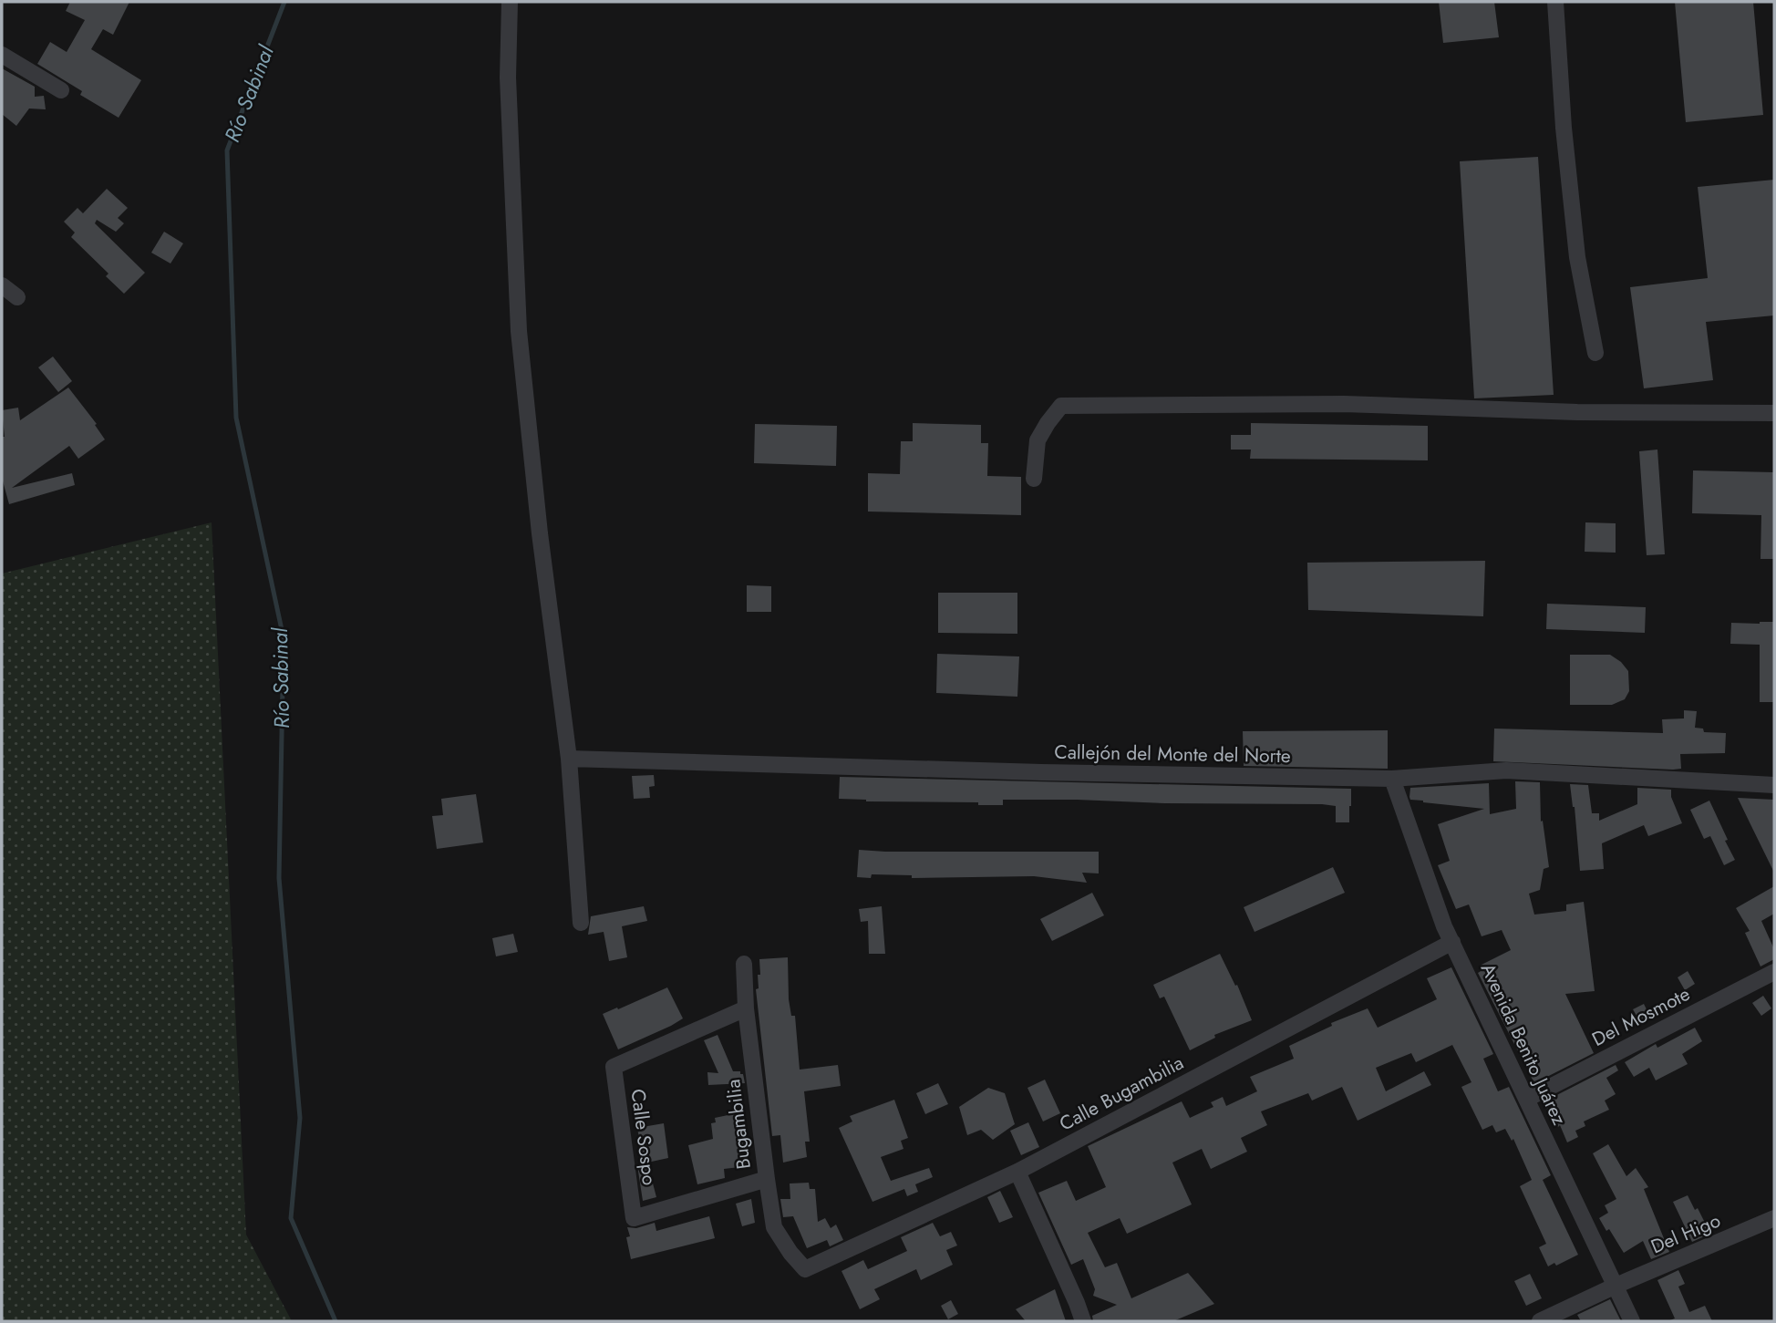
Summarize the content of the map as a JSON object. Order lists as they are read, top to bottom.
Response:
{
  "streets": {
    "street": [
      "Callejón del Monte del Norte",
      "Del Mosmote",
      "Avenida Benito Juárez",
      "Calle Bugambilia",
      "Bugambilia",
      "Calle Sospo",
      "Del Higo"
    ]
  },
  "crossings": [
    ["Callejón del Monte del Norte", "Avenida Benito Juárez"],
    ["Del Mosmote", "Avenida Benito Juárez"],
    ["Avenida Benito Juárez", "Calle Bugambilia"],
    ["Avenida Benito Juárez", "Del Higo"],
    ["Calle Bugambilia", "Bugambilia"],
    ["Bugambilia", "Calle Sospo"]
  ],
  "water": ["Río Sabinal"]
}
